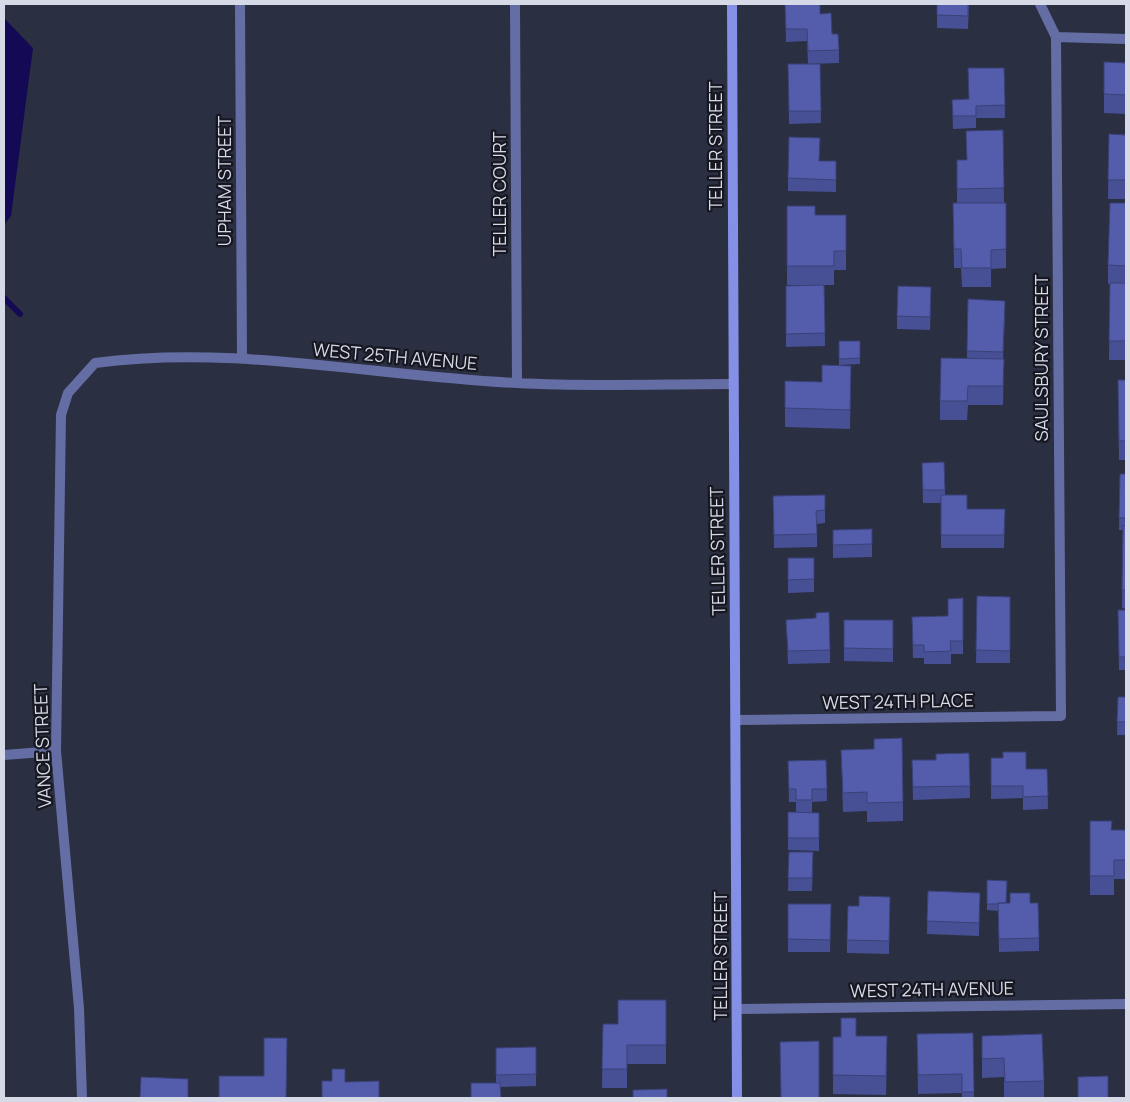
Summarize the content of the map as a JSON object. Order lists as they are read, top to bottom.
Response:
{
  "streets": {
    "street": [
      "TELLER STREET",
      "UPHAM STREET",
      "TELLER COURT",
      "WEST 25TH AVENUE",
      "SAULSBURY STREET",
      "WEST 24TH PLACE",
      "VANCE STREET",
      "WEST 24TH AVENUE"
    ]
  },
  "crossings": [
    ["TELLER STREET", "WEST 25TH AVENUE"],
    ["TELLER STREET", "WEST 24TH PLACE"],
    ["TELLER STREET", "WEST 24TH AVENUE"],
    ["UPHAM STREET", "WEST 25TH AVENUE"],
    ["TELLER COURT", "WEST 25TH AVENUE"],
    ["WEST 25TH AVENUE", "VANCE STREET"],
    ["SAULSBURY STREET", "WEST 24TH PLACE"]
  ]
}
